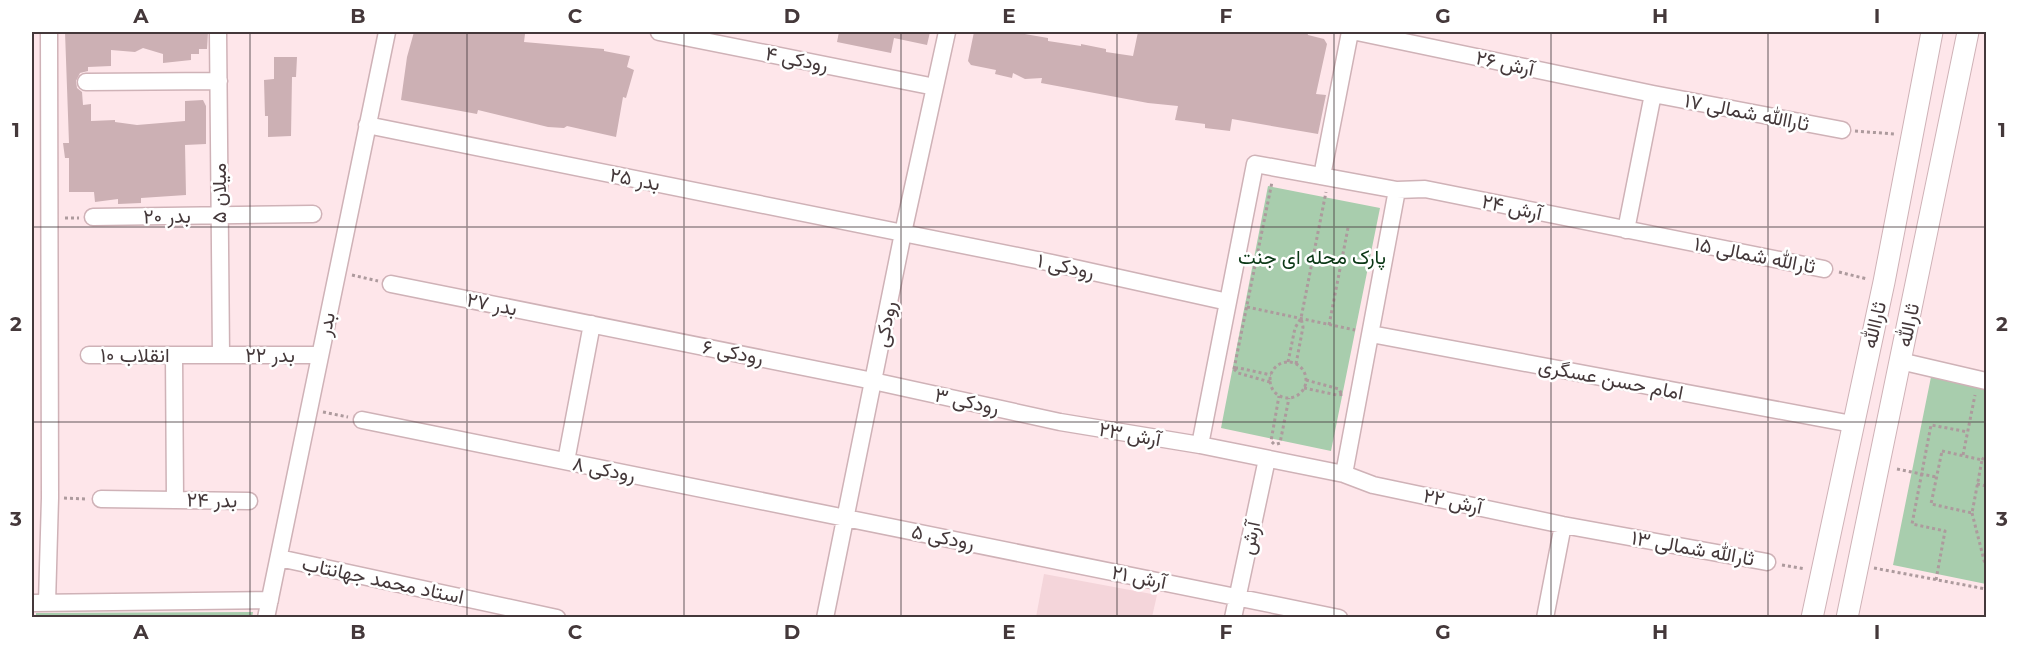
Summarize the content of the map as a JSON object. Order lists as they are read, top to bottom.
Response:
{
  "streets": {
    "main road": ["ثاراالله", "ثارالله"],
    "street": [
      "رودکی ۴",
      "آرش ۲۶",
      "ثاراالله شمالی ۱۷",
      "بدر ۲۵",
      "میلان ۵",
      "آرش ۲۴",
      "بدر ۲۰",
      "ثارالله شمالی ۱۵",
      "رودکی ۱",
      "بدر ۲۷",
      "بدر",
      "رودکی",
      "رودکی ۶",
      "انقلاب ۱۰",
      "بدر ۲۲",
      "امام حسن عسگری",
      "رودکی ۳",
      "آرش ۲۳",
      "رودکی ۸",
      "بدر ۲۴",
      "آرش ۲۲",
      "رودکی ۵",
      "آرش",
      "ثارالله شمالی ۱۳",
      "آرش ۲۱",
      "استاد محمد جهانتاب"
    ]
  },
  "crossings": [
    ["رودکی ۴", "رودکی"],
    ["آرش ۲۶", "ثاراالله شمالی ۱۷"],
    ["بدر ۲۵", "رودکی ۱"],
    ["بدر ۲۵", "بدر"],
    ["بدر ۲۵", "رودکی"],
    ["میلان ۵", "بدر ۲۰"],
    ["میلان ۵", "انقلاب ۱۰"],
    ["میلان ۵", "بدر ۲۲"],
    ["آرش ۲۴", "ثارالله شمالی ۱۵"],
    ["آرش ۲۴", "رودکی ۱"],
    ["ثارالله شمالی ۱۵", "ثاراالله"],
    ["رودکی ۱", "رودکی"],
    ["بدر ۲۷", "رودکی ۶"],
    ["بدر", "بدر ۲۲"],
    ["بدر", "استاد محمد جهانتاب"],
    ["رودکی", "رودکی ۶"],
    ["رودکی", "رودکی ۳"],
    ["رودکی", "رودکی ۸"],
    ["رودکی", "رودکی ۵"],
    ["ثاراالله", "امام حسن عسگری"],
    ["ثاراالله", "ثارالله شمالی ۱۳"],
    ["رودکی ۶", "رودکی ۳"],
    ["انقلاب ۱۰", "بدر ۲۲"],
    ["رودکی ۳", "آرش ۲۳"],
    ["آرش ۲۳", "آرش ۲۲"],
    ["آرش ۲۳", "آرش"],
    ["رودکی ۸", "رودکی ۵"],
    ["آرش ۲۲", "آرش"],
    ["آرش ۲۲", "ثارالله شمالی ۱۳"],
    ["رودکی ۵", "آرش ۲۱"],
    ["آرش", "آرش ۲۱"]
  ],
  "parks": ["پارک محله ای جنت"],
  "grid": {
    "columns": [
      "A",
      "B",
      "C",
      "D",
      "E",
      "F",
      "G",
      "H",
      "I"
    ],
    "rows": ["1", "2", "3"]
  }
}
